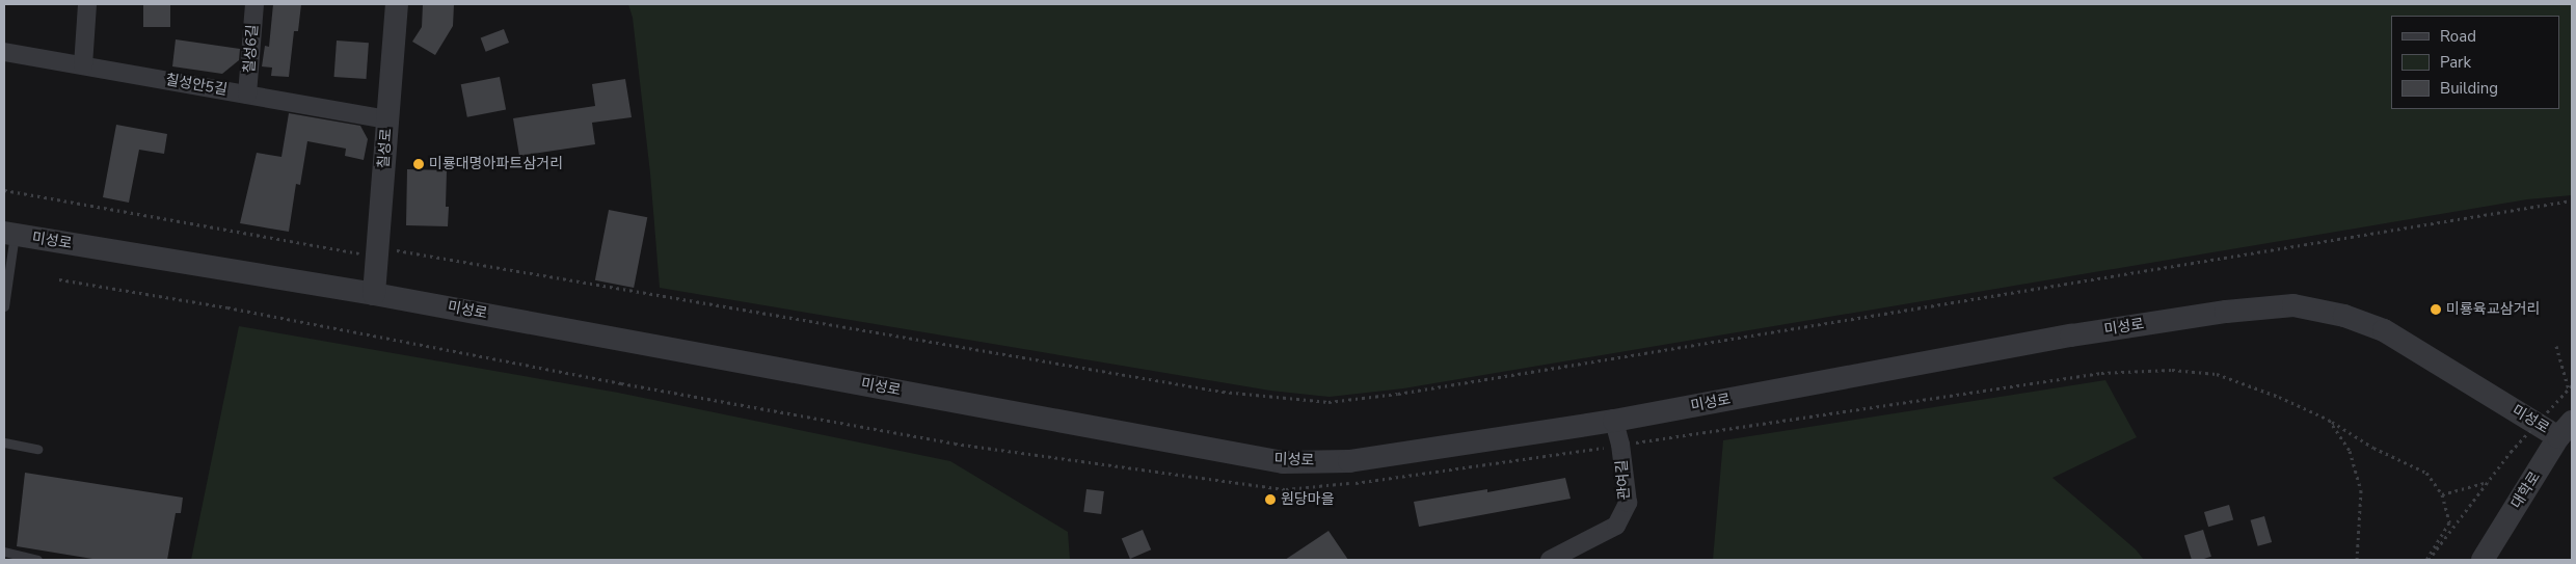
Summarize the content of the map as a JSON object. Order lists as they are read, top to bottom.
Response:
{
  "streets": {
    "street": [
      "칠성6길",
      "칠성안5길",
      "칠성로",
      "미성로",
      "관여길",
      "대학로"
    ]
  },
  "crossings": [
    ["칠성6길", "칠성안5길"],
    ["칠성안5길", "칠성로"],
    ["칠성로", "미성로"],
    ["미성로", "관여길"],
    ["미성로", "대학로"]
  ],
  "places": ["미룡대명아파트삼거리", "미룡육교삼거리", "원당마을"],
  "legend": ["Road", "Park", "Building"]
}
